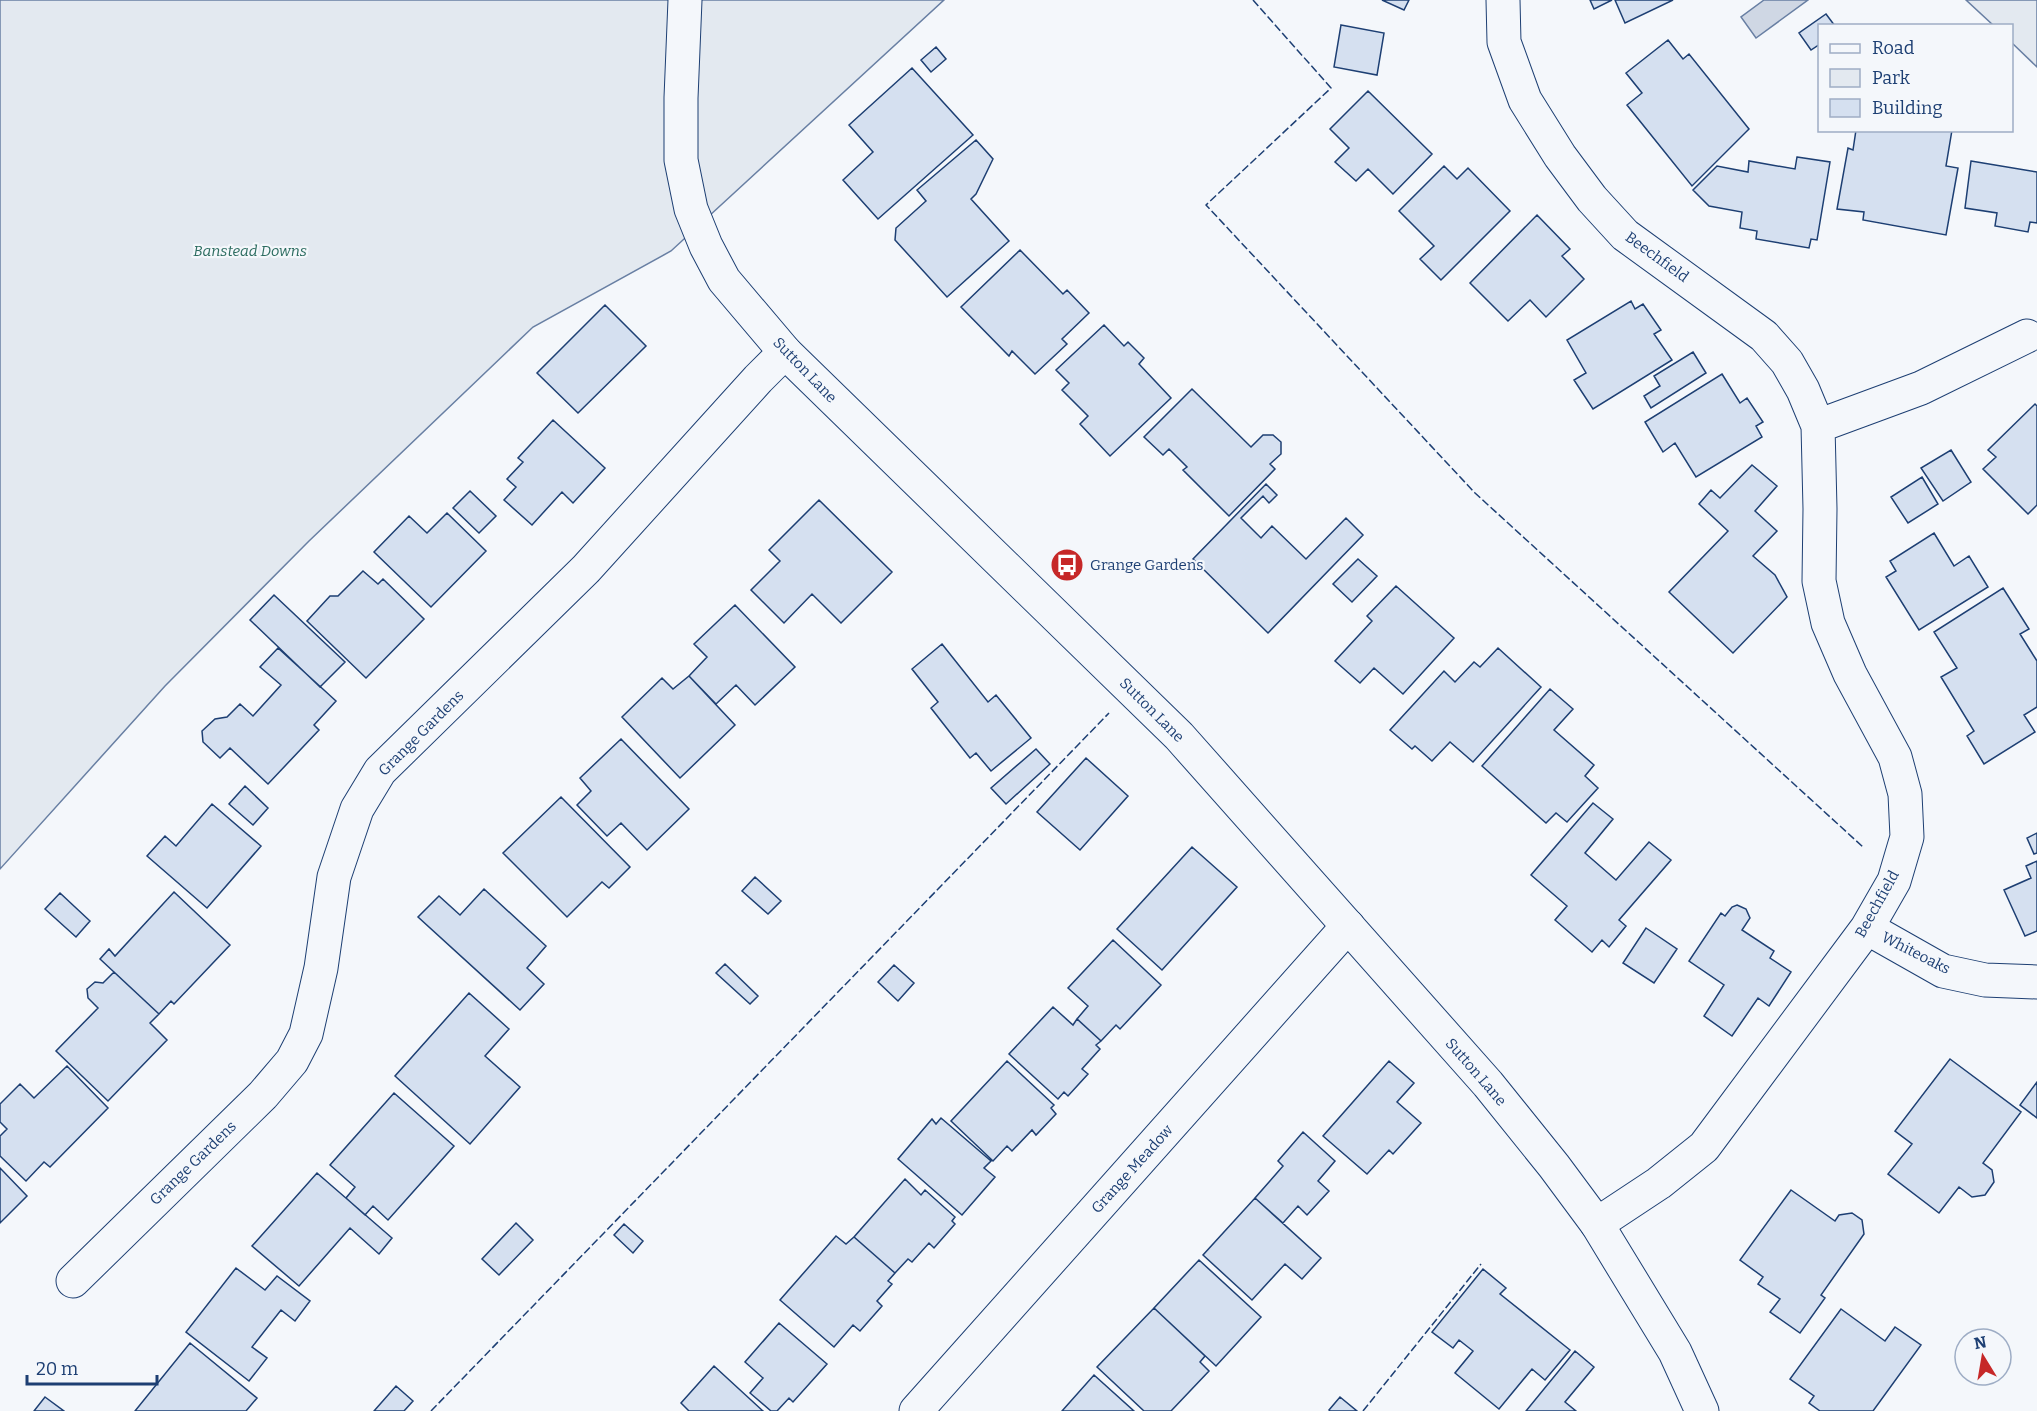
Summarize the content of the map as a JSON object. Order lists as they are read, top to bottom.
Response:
{
  "streets": {
    "street": [
      "Beechfield",
      "Sutton Lane",
      "Grange Gardens",
      "Whiteoaks",
      "Grange Meadow"
    ]
  },
  "crossings": [
    ["Beechfield", "Sutton Lane"],
    ["Beechfield", "Whiteoaks"],
    ["Sutton Lane", "Grange Gardens"],
    ["Sutton Lane", "Grange Meadow"]
  ],
  "parks": ["Banstead Downs"],
  "places": {
    "bus stop": ["Grange Gardens"]
  },
  "legend": ["Road", "Park", "Building"],
  "scale_bar": "20 m",
  "north": "top"
}
